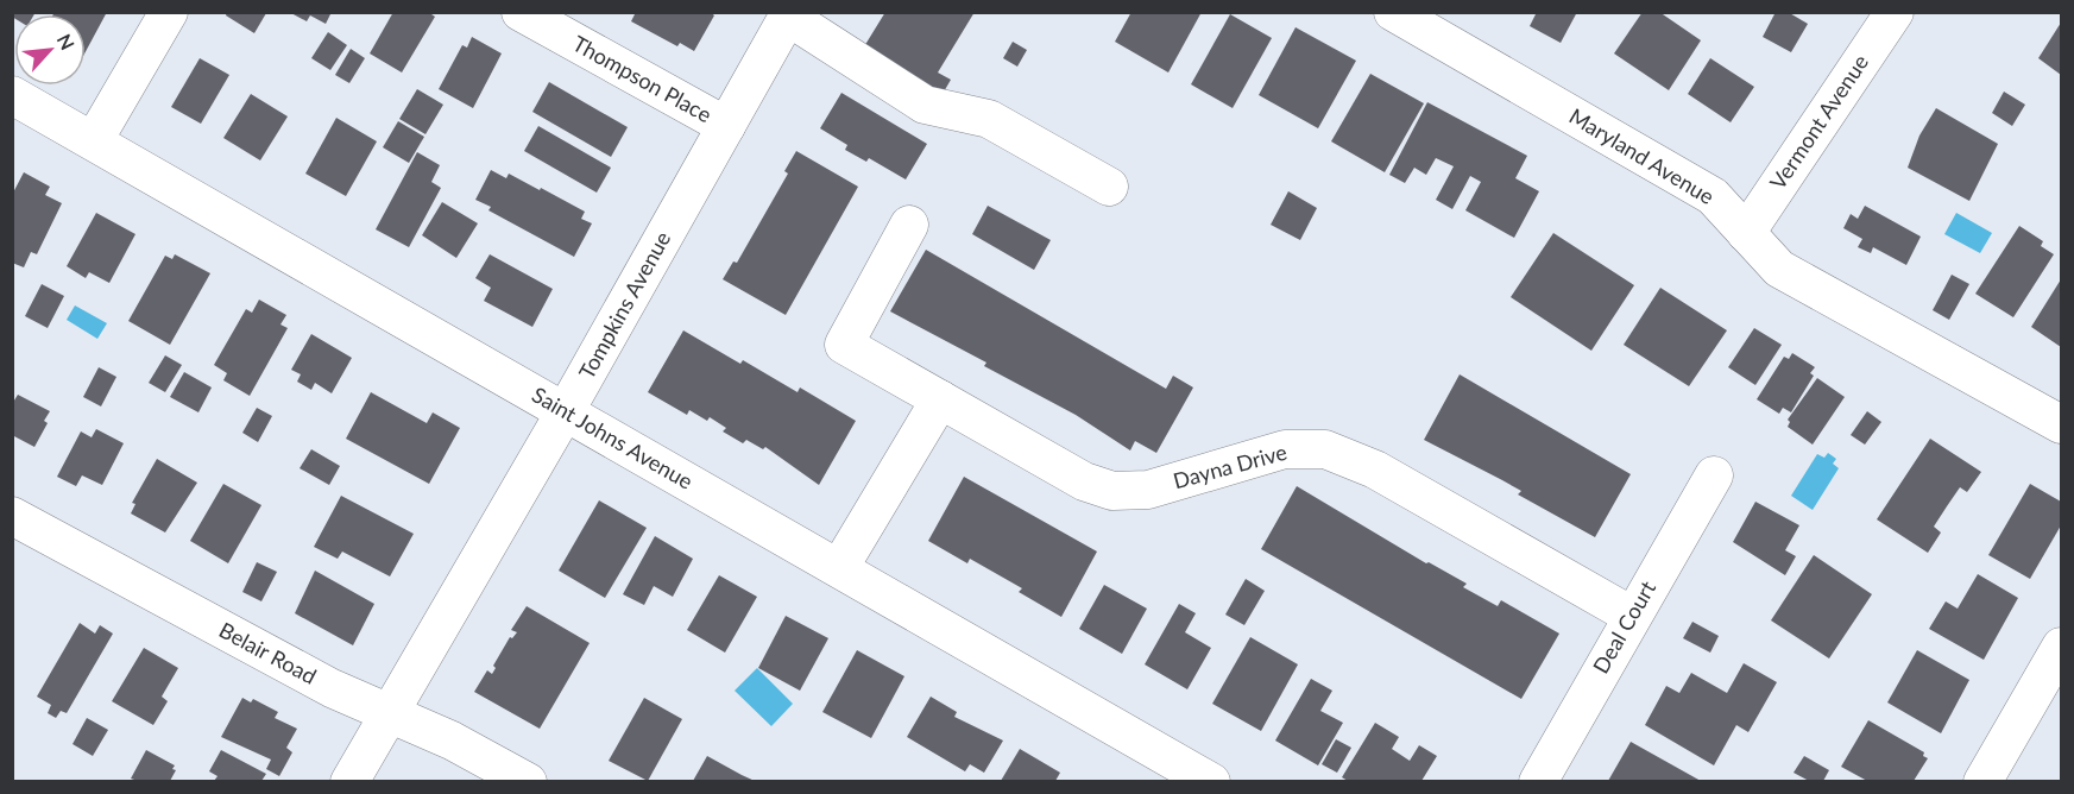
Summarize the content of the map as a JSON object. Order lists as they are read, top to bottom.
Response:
{
  "streets": {
    "street": [
      "Thompson Place",
      "Vermont Avenue",
      "Maryland Avenue",
      "Tompkins Avenue",
      "Saint Johns Avenue",
      "Dayna Drive",
      "Deal Court",
      "Belair Road"
    ]
  },
  "crossings": [
    ["Thompson Place", "Tompkins Avenue"],
    ["Vermont Avenue", "Maryland Avenue"],
    ["Tompkins Avenue", "Saint Johns Avenue"],
    ["Tompkins Avenue", "Belair Road"],
    ["Dayna Drive", "Deal Court"]
  ],
  "north": "top right"
}
